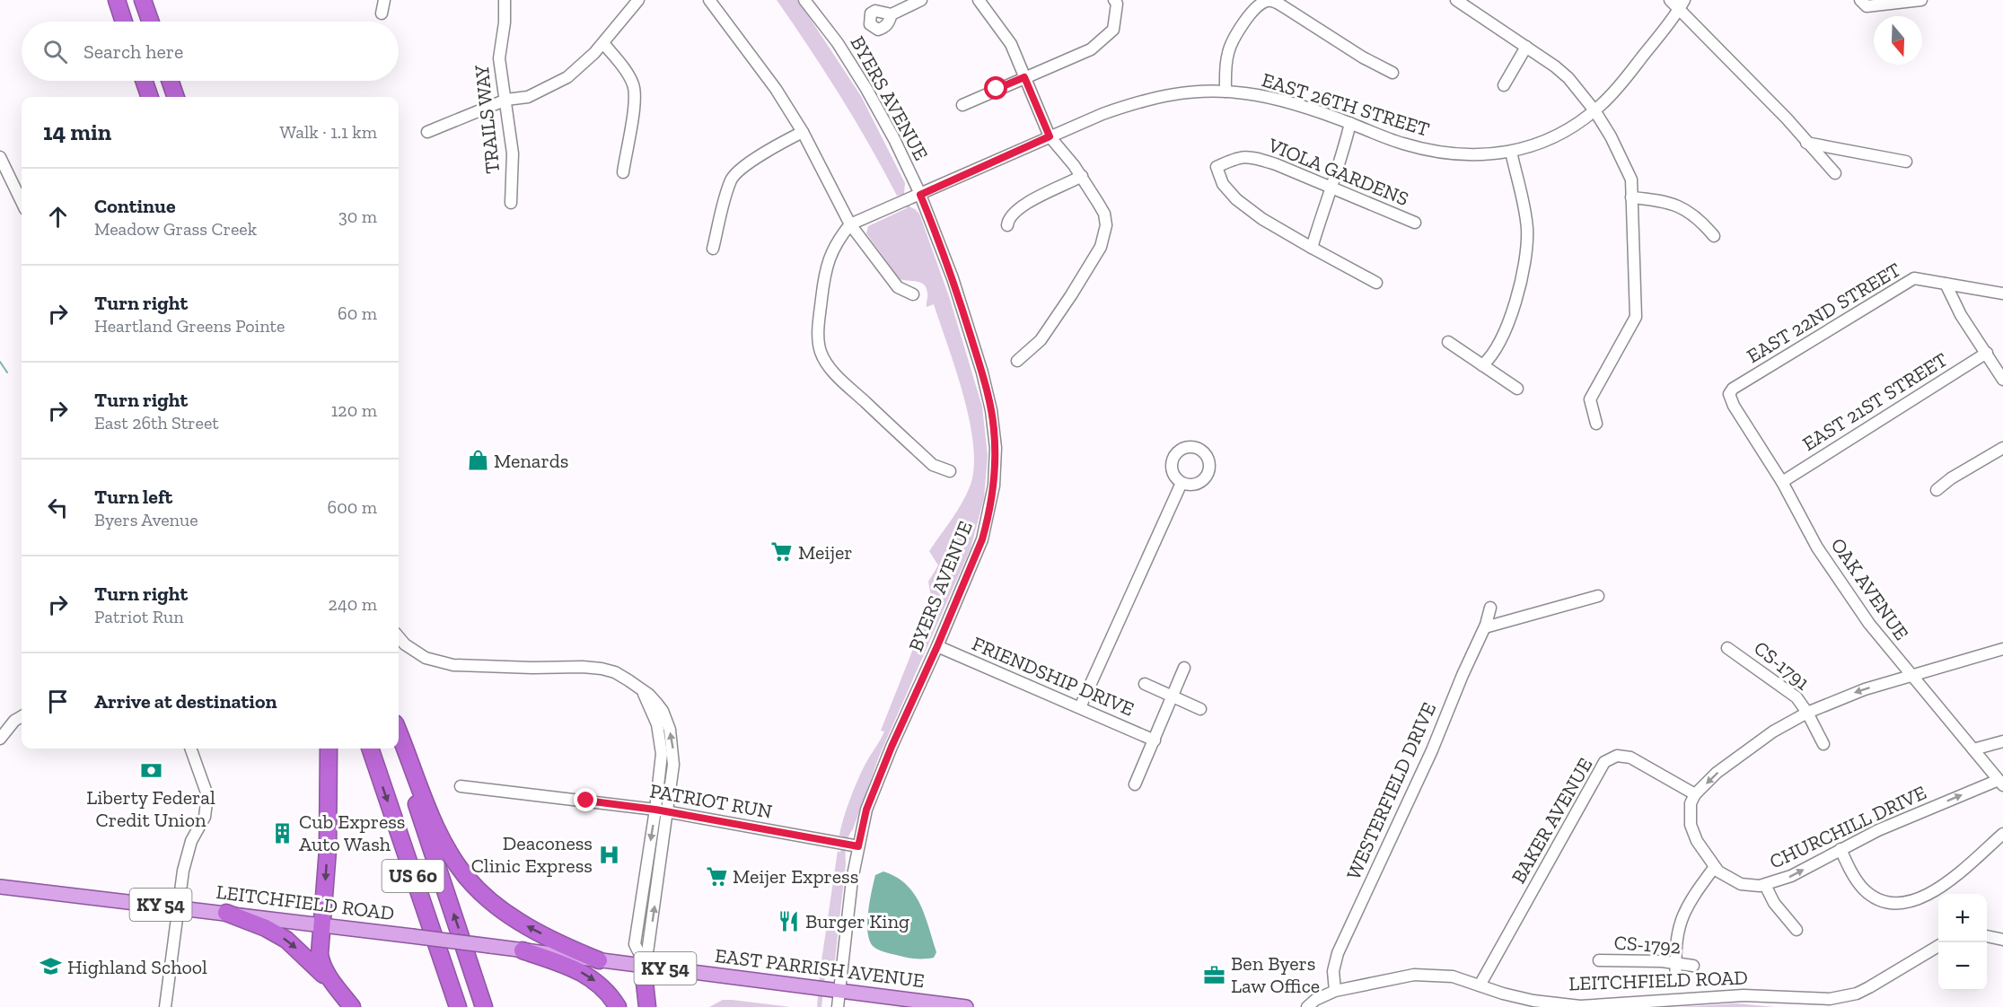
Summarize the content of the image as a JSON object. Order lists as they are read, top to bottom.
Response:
{
  "streets": {
    "highway": ["US 60"],
    "main road": ["LEITCHFIELD ROAD", "KY 54", "EAST PARRISH AVENUE"],
    "street": [
      "BYERS AVENUE",
      "EAST 26TH STREET",
      "TRAILS WAY",
      "VIOLA GARDENS",
      "EAST 22ND STREET",
      "EAST 21ST STREET",
      "OAK AVENUE",
      "CS-1791",
      "FRIENDSHIP DRIVE",
      "WESTERFIELD DRIVE",
      "PATRIOT RUN",
      "BAKER AVENUE",
      "CHURCHILL DRIVE",
      "CS-1792"
    ]
  },
  "crossings": [
    ["BYERS AVENUE", "EAST 26TH STREET"],
    ["BYERS AVENUE", "FRIENDSHIP DRIVE"],
    ["BYERS AVENUE", "PATRIOT RUN"],
    ["BYERS AVENUE", "EAST PARRISH AVENUE"],
    ["EAST 22ND STREET", "OAK AVENUE"],
    ["EAST 21ST STREET", "OAK AVENUE"],
    ["OAK AVENUE", "CHURCHILL DRIVE"],
    ["WESTERFIELD DRIVE", "LEITCHFIELD ROAD"],
    ["BAKER AVENUE", "LEITCHFIELD ROAD"],
    ["LEITCHFIELD ROAD", "EAST PARRISH AVENUE"]
  ],
  "one_way": ["CHURCHILL DRIVE"],
  "places": {
    "shop": ["Menards"],
    "supermarket": ["Meijer", "Meijer Express"],
    "bank": ["Liberty Federal Credit Union"],
    "building": ["Cub Express Auto Wash"],
    "hospital": ["Deaconess Clinic Express"],
    "restaurant": ["Burger King"],
    "school or university": ["Highland School"],
    "office": ["Ben Byers Law Office"]
  },
  "north": "bottom",
  "page": {
    "search": "Search here",
    "heading": ["14 min", "Walk · 1.1 km"],
    "list": [
      ["Continue", "Meadow Grass Creek", "30 m"],
      ["Turn right", "Heartland Greens Pointe", "60 m"],
      ["Turn right", "East 26th Street", "120 m"],
      ["Turn left", "Byers Avenue", "600 m"],
      ["Turn right", "Patriot Run", "240 m"],
      "Arrive at destination"
    ],
    "map_buttons": ["+", "−"]
  }
}
